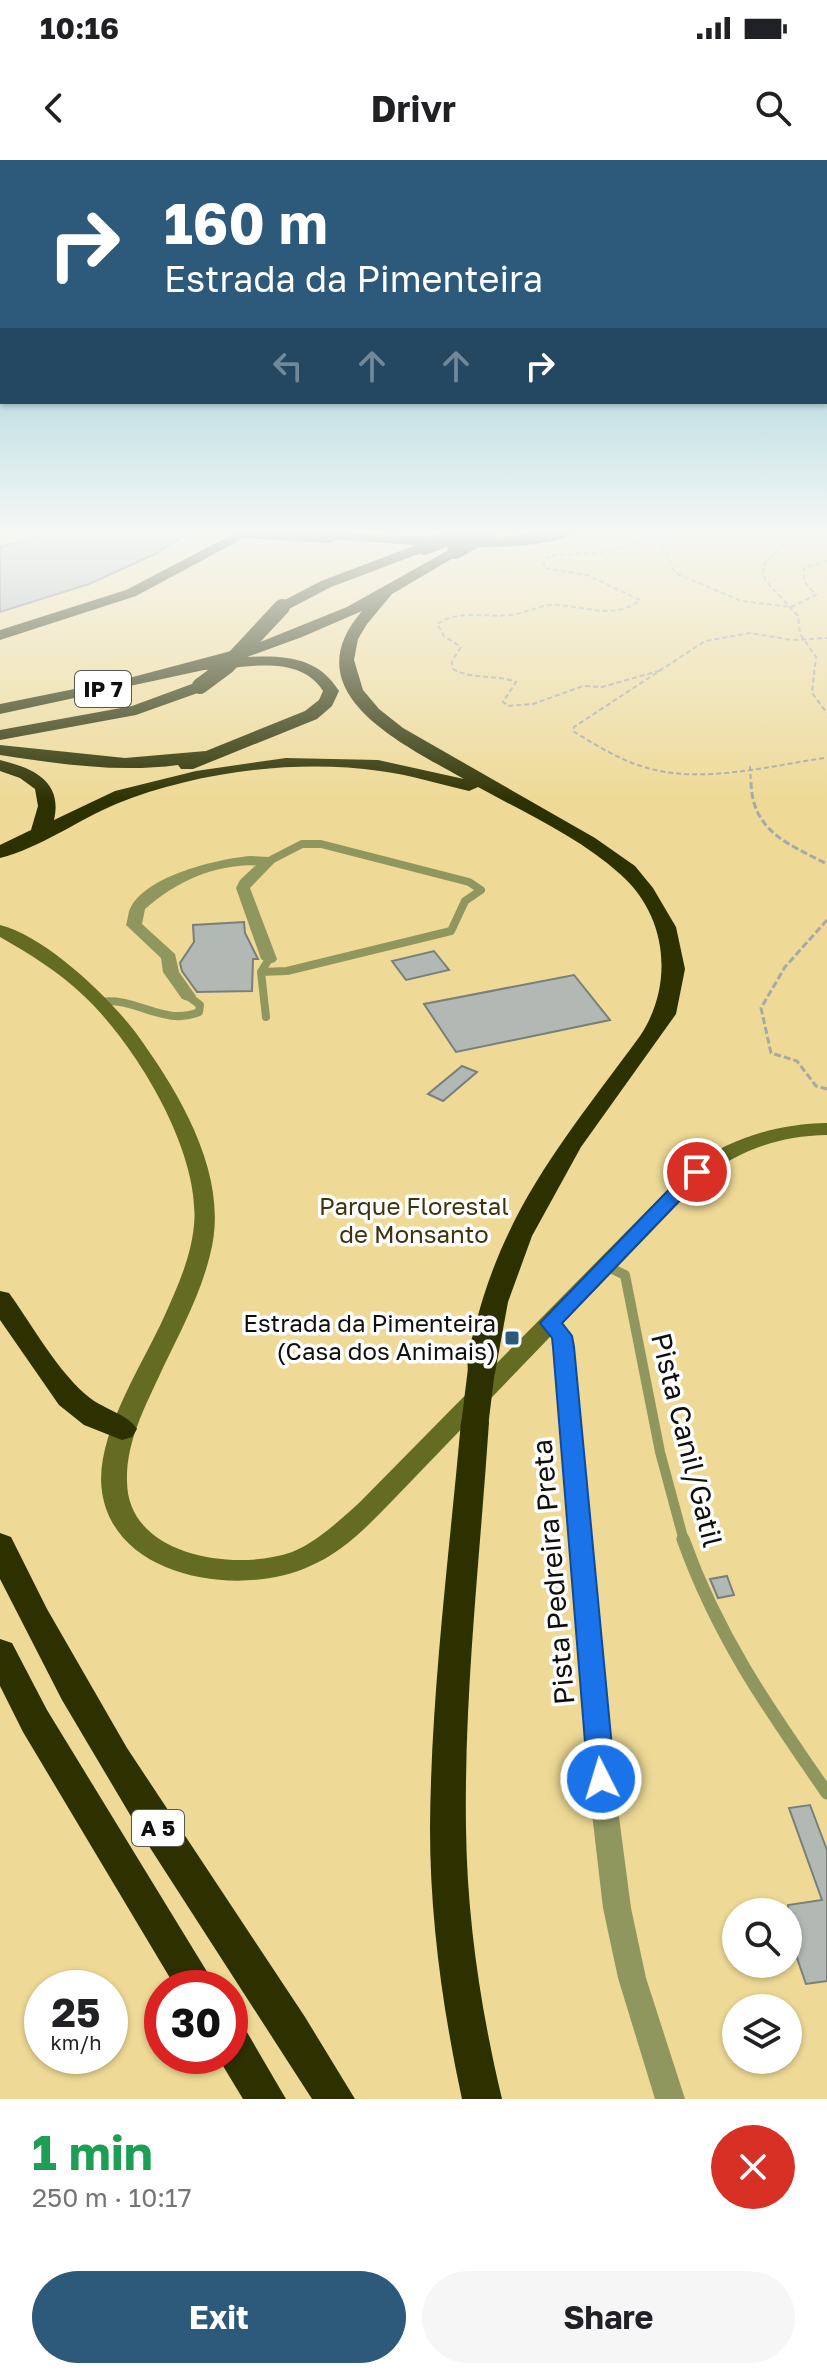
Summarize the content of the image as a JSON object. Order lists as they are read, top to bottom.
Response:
{
  "streets": {
    "highway": ["IP 7", "A 5"],
    "street": ["Pista Pedreira Preta"],
    "lane": ["Pista Canil/Gatil"]
  },
  "parks": ["Parque Florestal de Monsanto"],
  "places": {
    "transit": ["Estrada da Pimenteira (Casa dos Animais)"]
  },
  "page": {
    "status": "10:16",
    "header": "Drivr",
    "turn": ["160 m", "Estrada da Pimenteira"],
    "speed": "25 km/h",
    "limit": "30",
    "heading": ["1 min", "250 m · 10:17"],
    "buttons": ["Exit", "Share"]
  }
}
